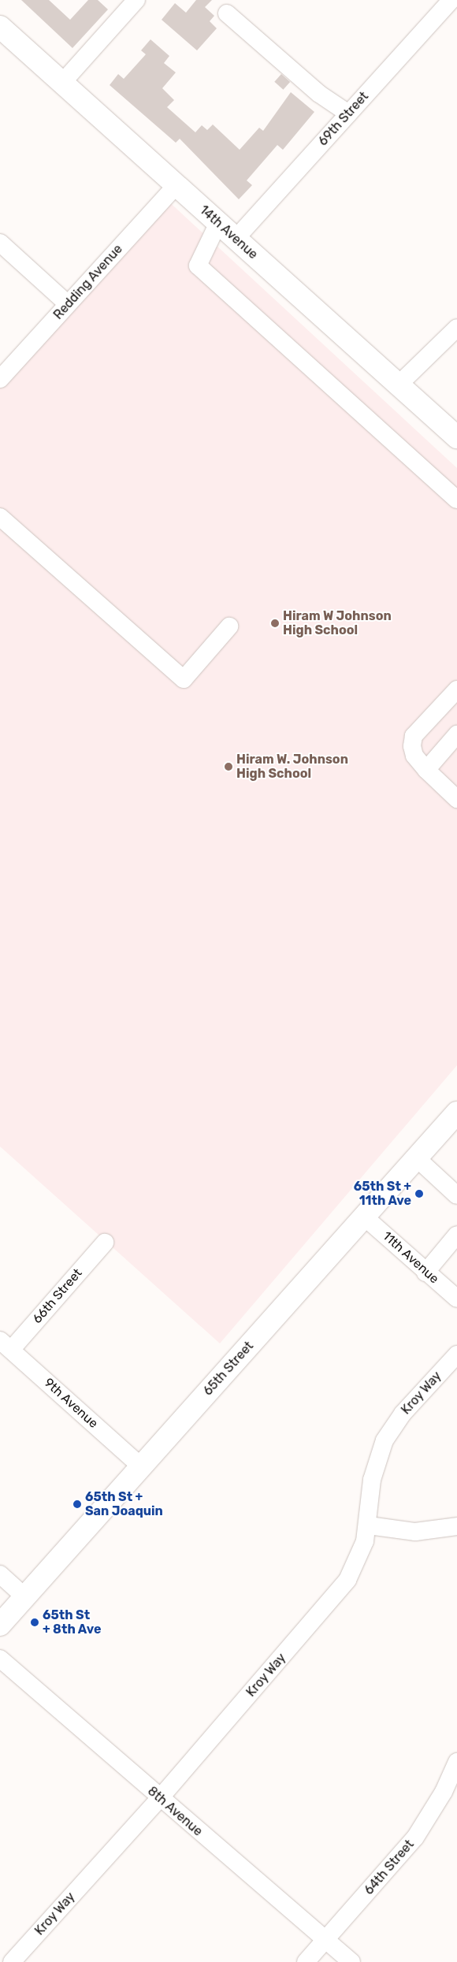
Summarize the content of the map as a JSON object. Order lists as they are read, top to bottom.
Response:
{
  "streets": {
    "main road": ["14th Avenue", "65th Street"],
    "street": [
      "69th Street",
      "Redding Avenue",
      "11th Avenue",
      "66th Street",
      "Kroy Way",
      "9th Avenue",
      "8th Avenue",
      "64th Street"
    ]
  },
  "crossings": [
    ["69th Street", "14th Avenue"],
    ["14th Avenue", "Redding Avenue"],
    ["11th Avenue", "65th Street"],
    ["66th Street", "9th Avenue"],
    ["65th Street", "9th Avenue"],
    ["Kroy Way", "8th Avenue"],
    ["8th Avenue", "64th Street"]
  ],
  "places": [
    "Hiram W Johnson High School",
    "Hiram W. Johnson High School",
    "65th St + 11th Ave",
    "65th St + San Joaquin",
    "65th St + 8th Ave"
  ]
}
